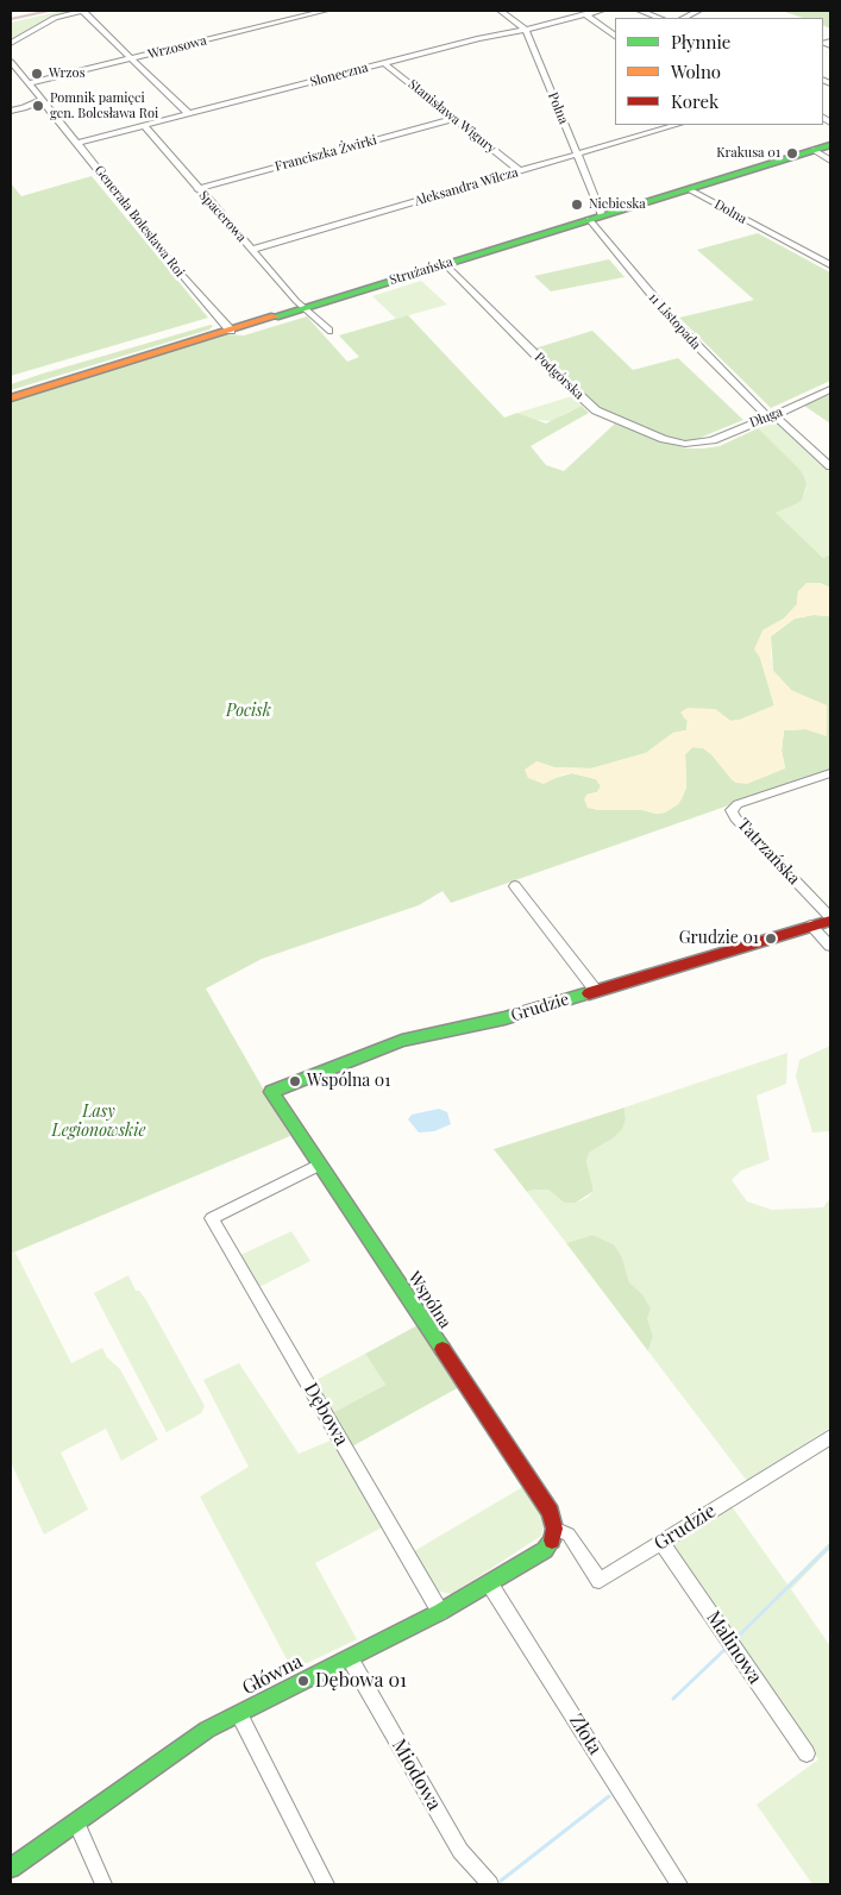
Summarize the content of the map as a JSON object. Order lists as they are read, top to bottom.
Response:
{
  "streets": {
    "street": [
      "Wrzosowa",
      "Słoneczna",
      "Polna",
      "Stanisława Wigury",
      "Franciszka Żwirki",
      "Aleksandra Wilcza",
      "Dolna",
      "Spacerowa",
      "Generała Bolesława Roi",
      "Strużańska",
      "11 Listopada",
      "Podgórska",
      "Długa",
      "Tatrzańska",
      "Grudzie",
      "Wspólna",
      "Dębowa",
      "Malinowa",
      "Główna",
      "Złota",
      "Miodowa"
    ]
  },
  "crossings": [
    ["Wrzosowa", "Generała Bolesława Roi"],
    ["Słoneczna", "Polna"],
    ["Słoneczna", "Stanisława Wigury"],
    ["Słoneczna", "Spacerowa"],
    ["Słoneczna", "Generała Bolesława Roi"],
    ["Polna", "Aleksandra Wilcza"],
    ["Polna", "Strużańska"],
    ["Polna", "11 Listopada"],
    ["Stanisława Wigury", "Franciszka Żwirki"],
    ["Stanisława Wigury", "Aleksandra Wilcza"],
    ["Franciszka Żwirki", "Spacerowa"],
    ["Aleksandra Wilcza", "Spacerowa"],
    ["Dolna", "Strużańska"],
    ["Spacerowa", "Strużańska"],
    ["Generała Bolesława Roi", "Strużańska"],
    ["Strużańska", "11 Listopada"],
    ["Strużańska", "Podgórska"],
    ["11 Listopada", "Długa"],
    ["Podgórska", "Długa"],
    ["Tatrzańska", "Grudzie"],
    ["Grudzie", "Wspólna"],
    ["Grudzie", "Malinowa"],
    ["Grudzie", "Główna"],
    ["Wspólna", "Dębowa"],
    ["Wspólna", "Główna"],
    ["Dębowa", "Główna"],
    ["Główna", "Złota"],
    ["Główna", "Miodowa"]
  ],
  "parks": ["Pocisk", "Lasy Legionowskie"],
  "places": [
    "Wrzos",
    "Pomnik pamięci gen. Bolesława Roi",
    "Krakusa 01",
    "Niebieska",
    "Grudzie 01",
    "Wspólna 01",
    "Dębowa 01"
  ],
  "legend": ["Płynnie", "Wolno", "Korek"]
}
